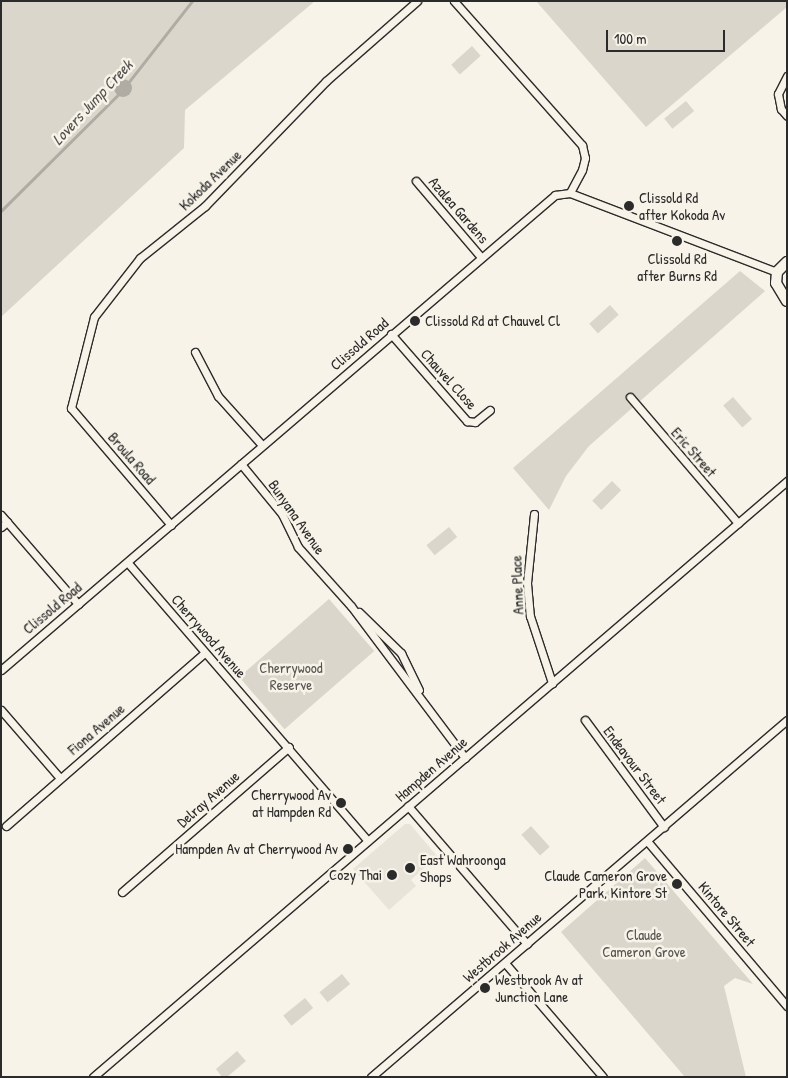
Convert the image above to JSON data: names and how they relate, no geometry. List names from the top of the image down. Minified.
{"streets":{"street":["Kokoda Avenue","Azalea Gardens","Clissold Road","Chauvel Close","Eric Street","Broula Road","Bunyana Avenue","Anne Place","Cherrywood Avenue","Fiona Avenue","Endeavour Street","Hampden Avenue","Delray Avenue","Kintore Street","Westbrook Avenue"]},"crossings":[["Kokoda Avenue","Broula Road"],["Azalea Gardens","Clissold Road"],["Clissold Road","Chauvel Close"],["Clissold Road","Broula Road"],["Clissold Road","Bunyana Avenue"],["Clissold Road","Cherrywood Avenue"],["Eric Street","Hampden Avenue"],["Bunyana Avenue","Hampden Avenue"],["Anne Place","Hampden Avenue"],["Cherrywood Avenue","Fiona Avenue"],["Cherrywood Avenue","Hampden Avenue"],["Cherrywood Avenue","Delray Avenue"],["Endeavour Street","Westbrook Avenue"],["Kintore Street","Westbrook Avenue"]],"water":["Lovers Jump Creek"],"parks":["Cherrywood Reserve","Claude Cameron Grove"],"places":["Clissold Rd after Kokoda Av","Clissold Rd after Burns Rd","Clissold Rd at Chauvel Cl","Cherrywood Av at Hampden Rd","Hampden Av at Cherrywood Av","East Wahroonga Shops","Cozy Thai","Claude Cameron Grove Park, Kintore St","Westbrook Av at Junction Lane"],"scale_bar":"100 m"}
